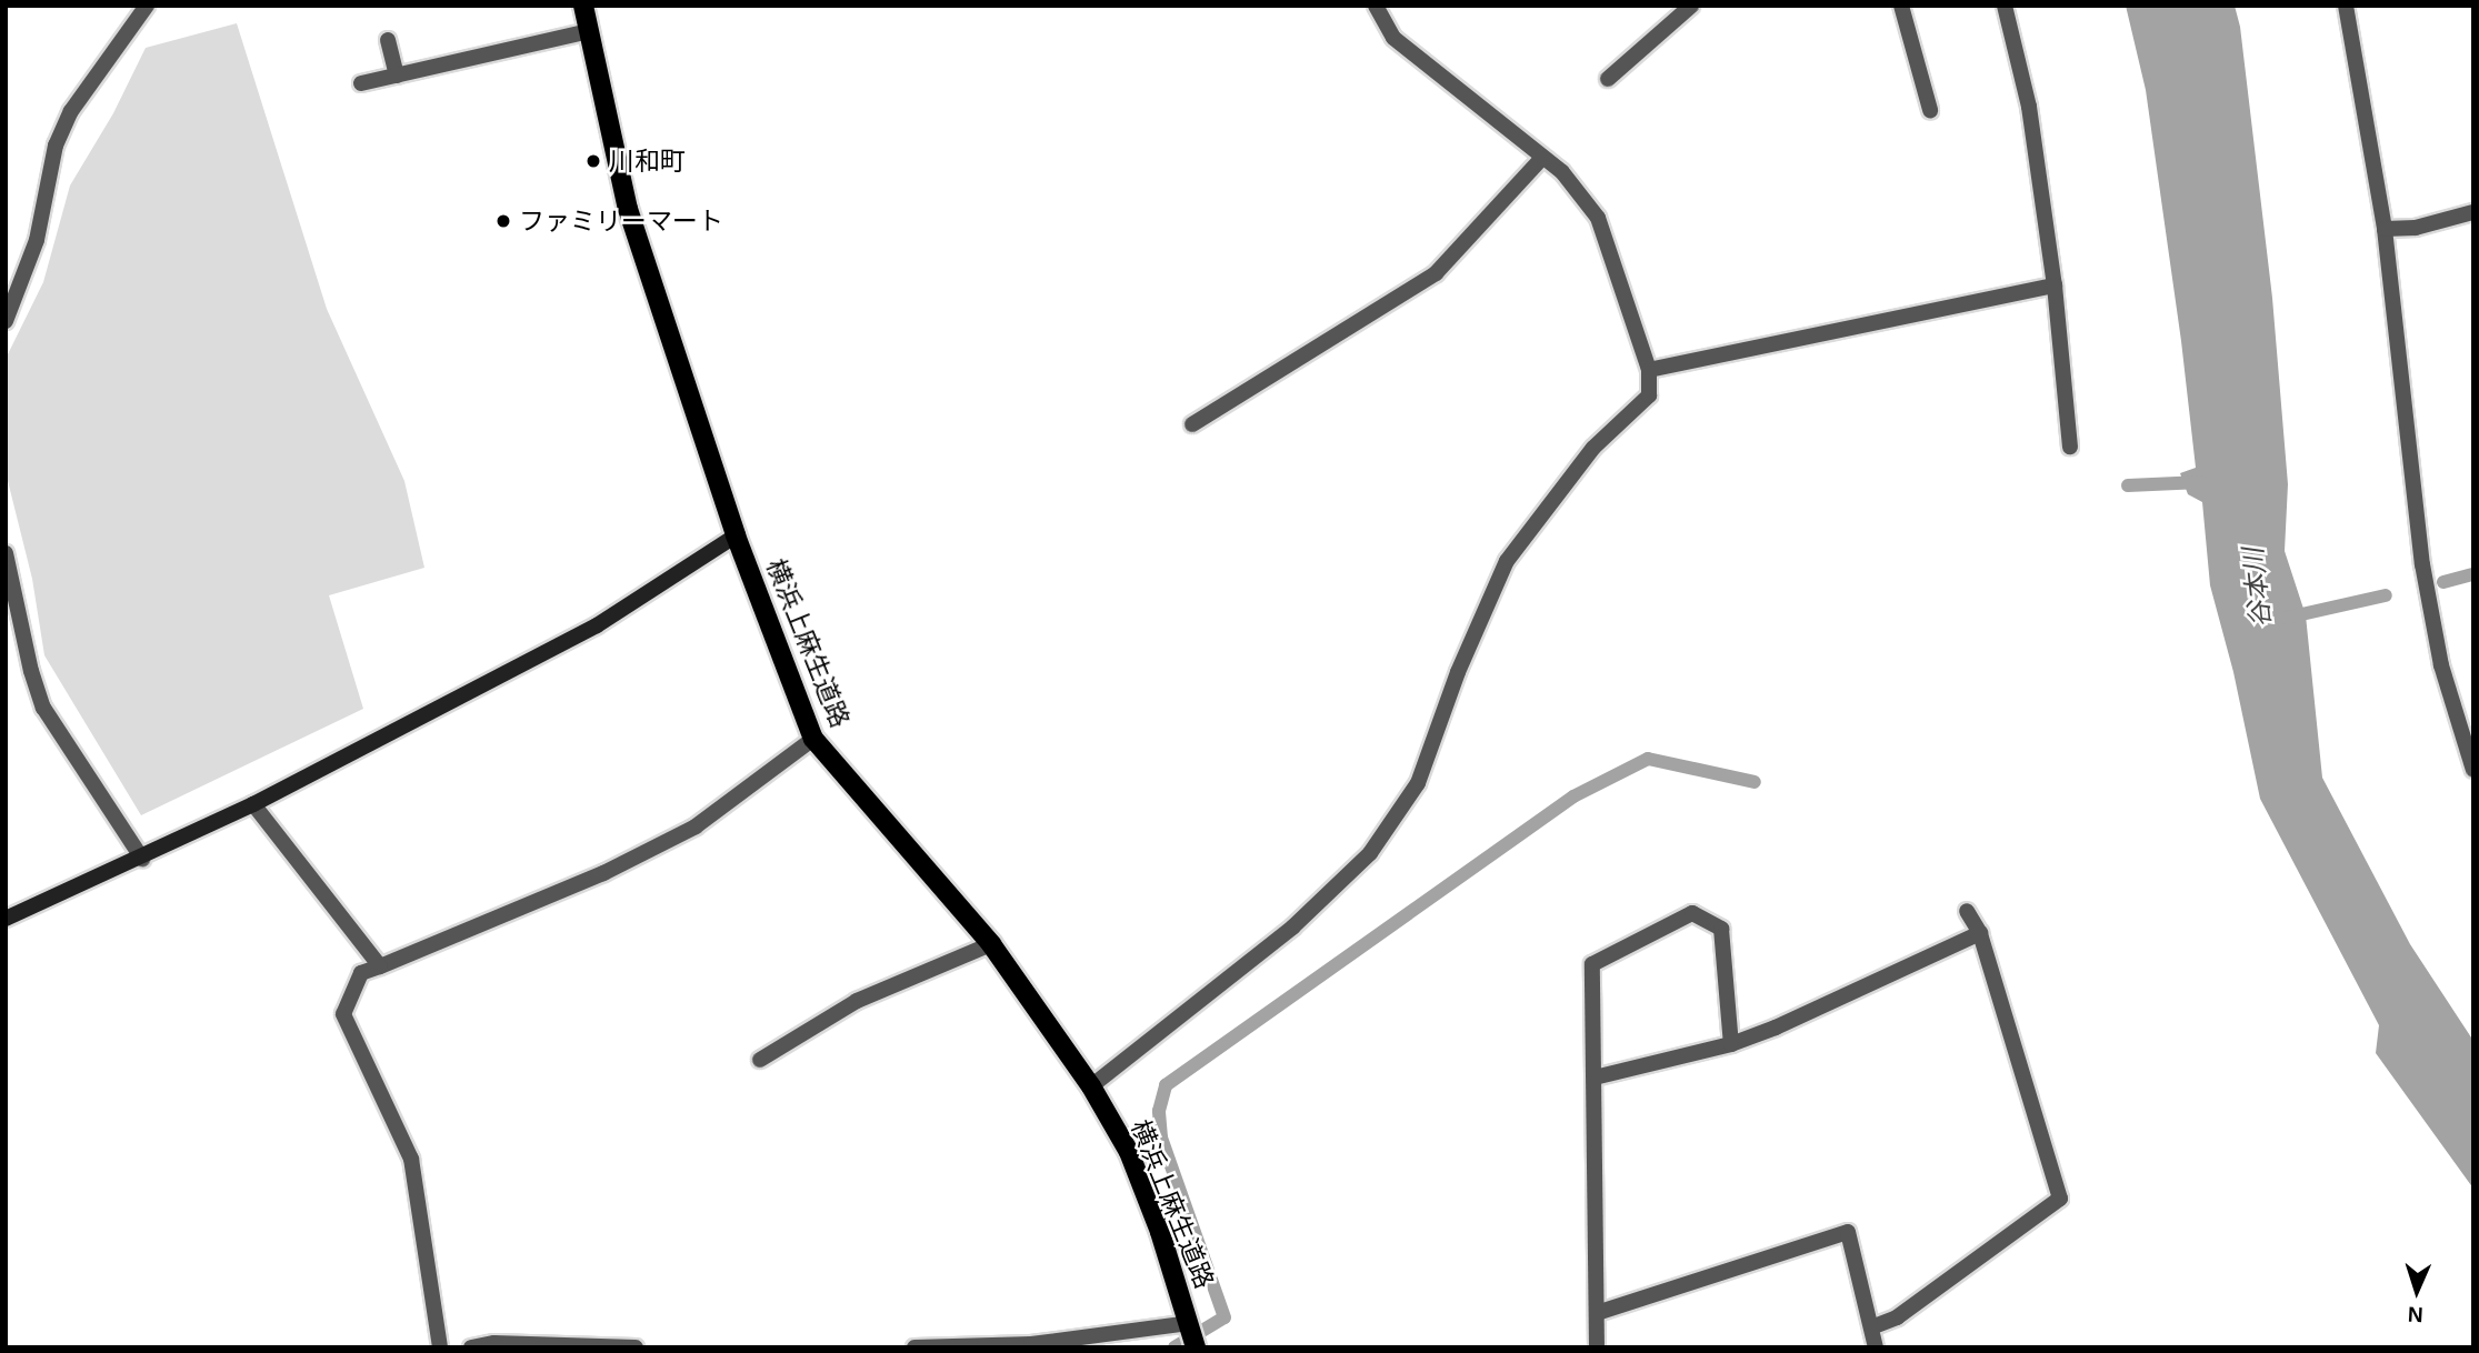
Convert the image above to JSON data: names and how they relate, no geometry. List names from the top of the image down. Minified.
{"streets":{"main road":["横浜上麻生道路"]},"water":["谷本川"],"places":["川和町","ファミリーマート"],"north":"bottom"}
